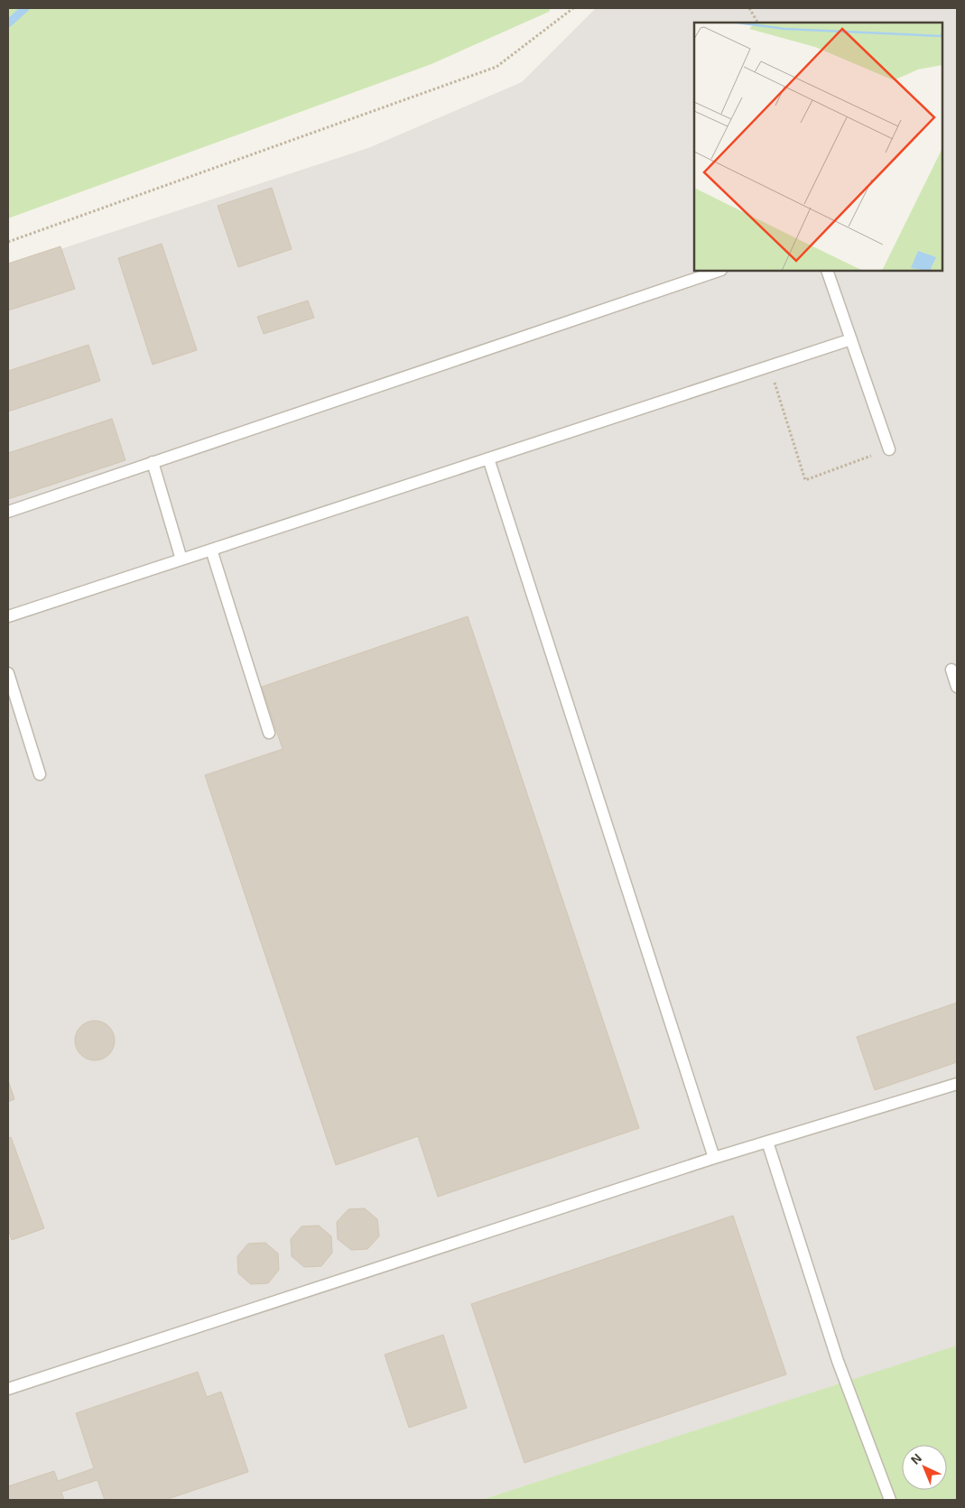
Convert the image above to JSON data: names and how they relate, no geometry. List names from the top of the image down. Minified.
{"north":"top left"}
